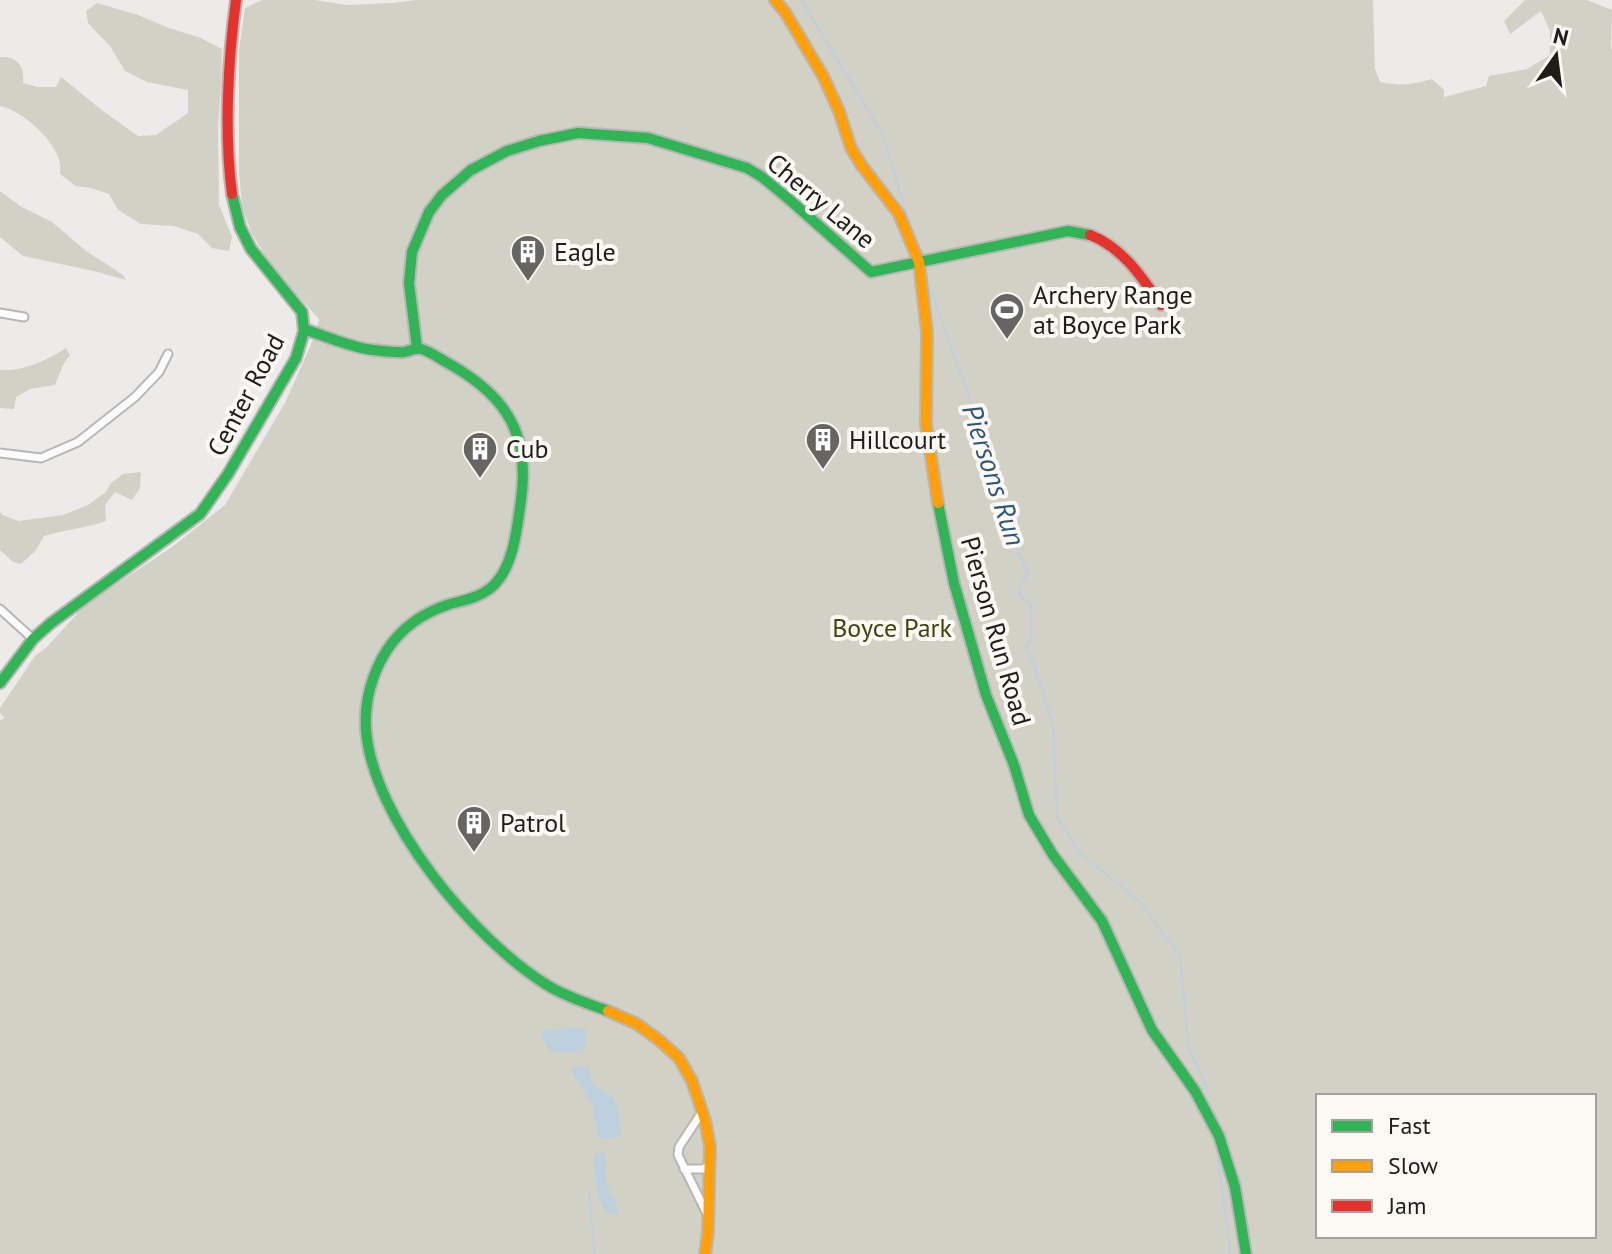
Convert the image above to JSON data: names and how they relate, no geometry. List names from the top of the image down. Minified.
{"streets":{"street":["Cherry Lane","Center Road","Pierson Run Road"]},"crossings":[["Cherry Lane","Pierson Run Road"]],"water":["Piersons Run"],"parks":["Boyce Park"],"places":{"building":["Eagle","Hillcourt","Cub","Patrol"],"sports":["Archery Range at Boyce Park"]},"legend":["Fast","Slow","Jam"],"north":"top"}
